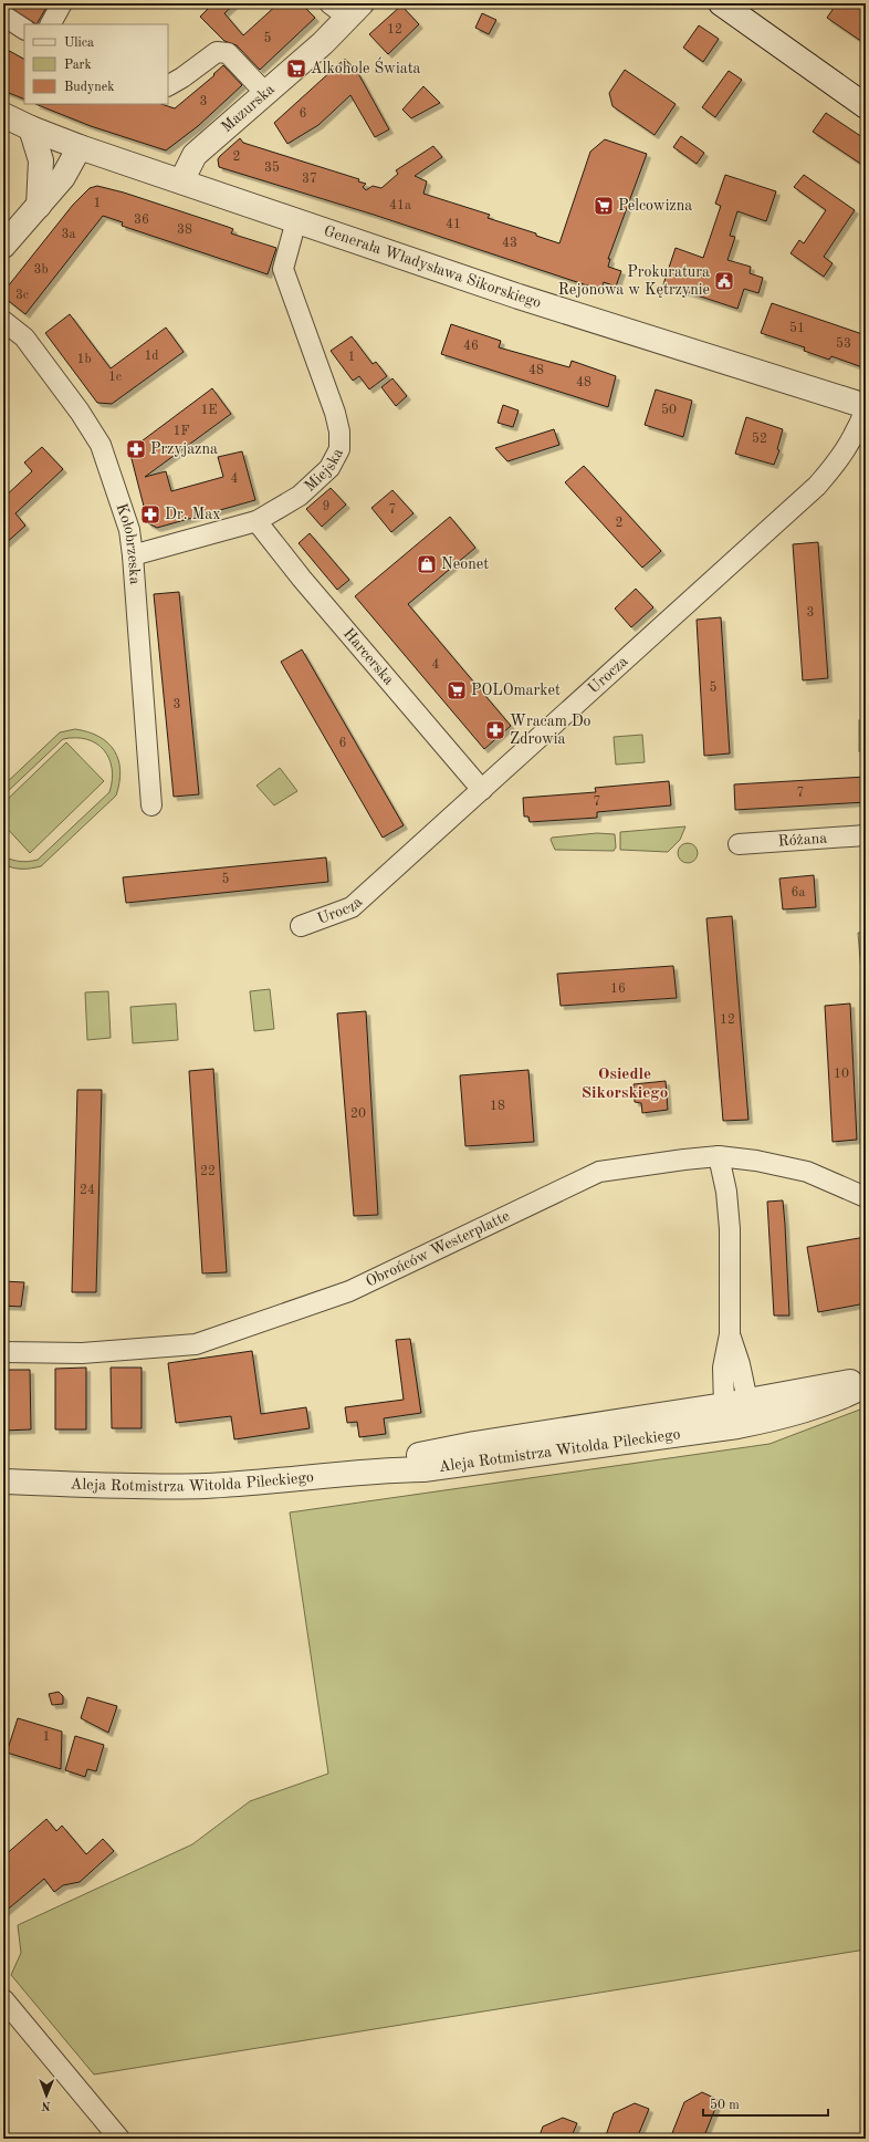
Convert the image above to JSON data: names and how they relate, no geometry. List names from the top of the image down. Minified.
{"streets":{"street":["Mazurska","Generała Władysława Sikorskiego","Miejska","Kołobrzeska","Harcerska","Urocza","Różana","Obrońców Westerplatte","Aleja Rotmistrza Witolda Pileckiego"]},"crossings":[["Mazurska","Generała Władysława Sikorskiego"],["Generała Władysława Sikorskiego","Miejska"],["Generała Władysława Sikorskiego","Urocza"],["Miejska","Kołobrzeska"],["Miejska","Harcerska"],["Harcerska","Urocza"]],"districts":["Osiedle Sikorskiego"],"places":{"supermarket":["Alkohole Świata","Pelcowizna","POLOmarket"],"public building":["Prokuratura Rejonowa w Kętrzynie"],"pharmacy":["Przyjazna","Dr. Max","Wracam Do Zdrowia"],"shop":["Neonet"]},"house_numbers":["12","5","3","6","2","35","37","1","41a","36","41","38","3a","43","3b","3c","51","53","46","1d","1","1b","48","1c","48","1E","50","1F","52","4","9","7","2","3","4","5","3","6","7","7","5","6a","16","12","10","18","20","22","24","1"],"legend":["Ulica","Park","Budynek"],"scale_bar":"50 m","north":"bottom"}
